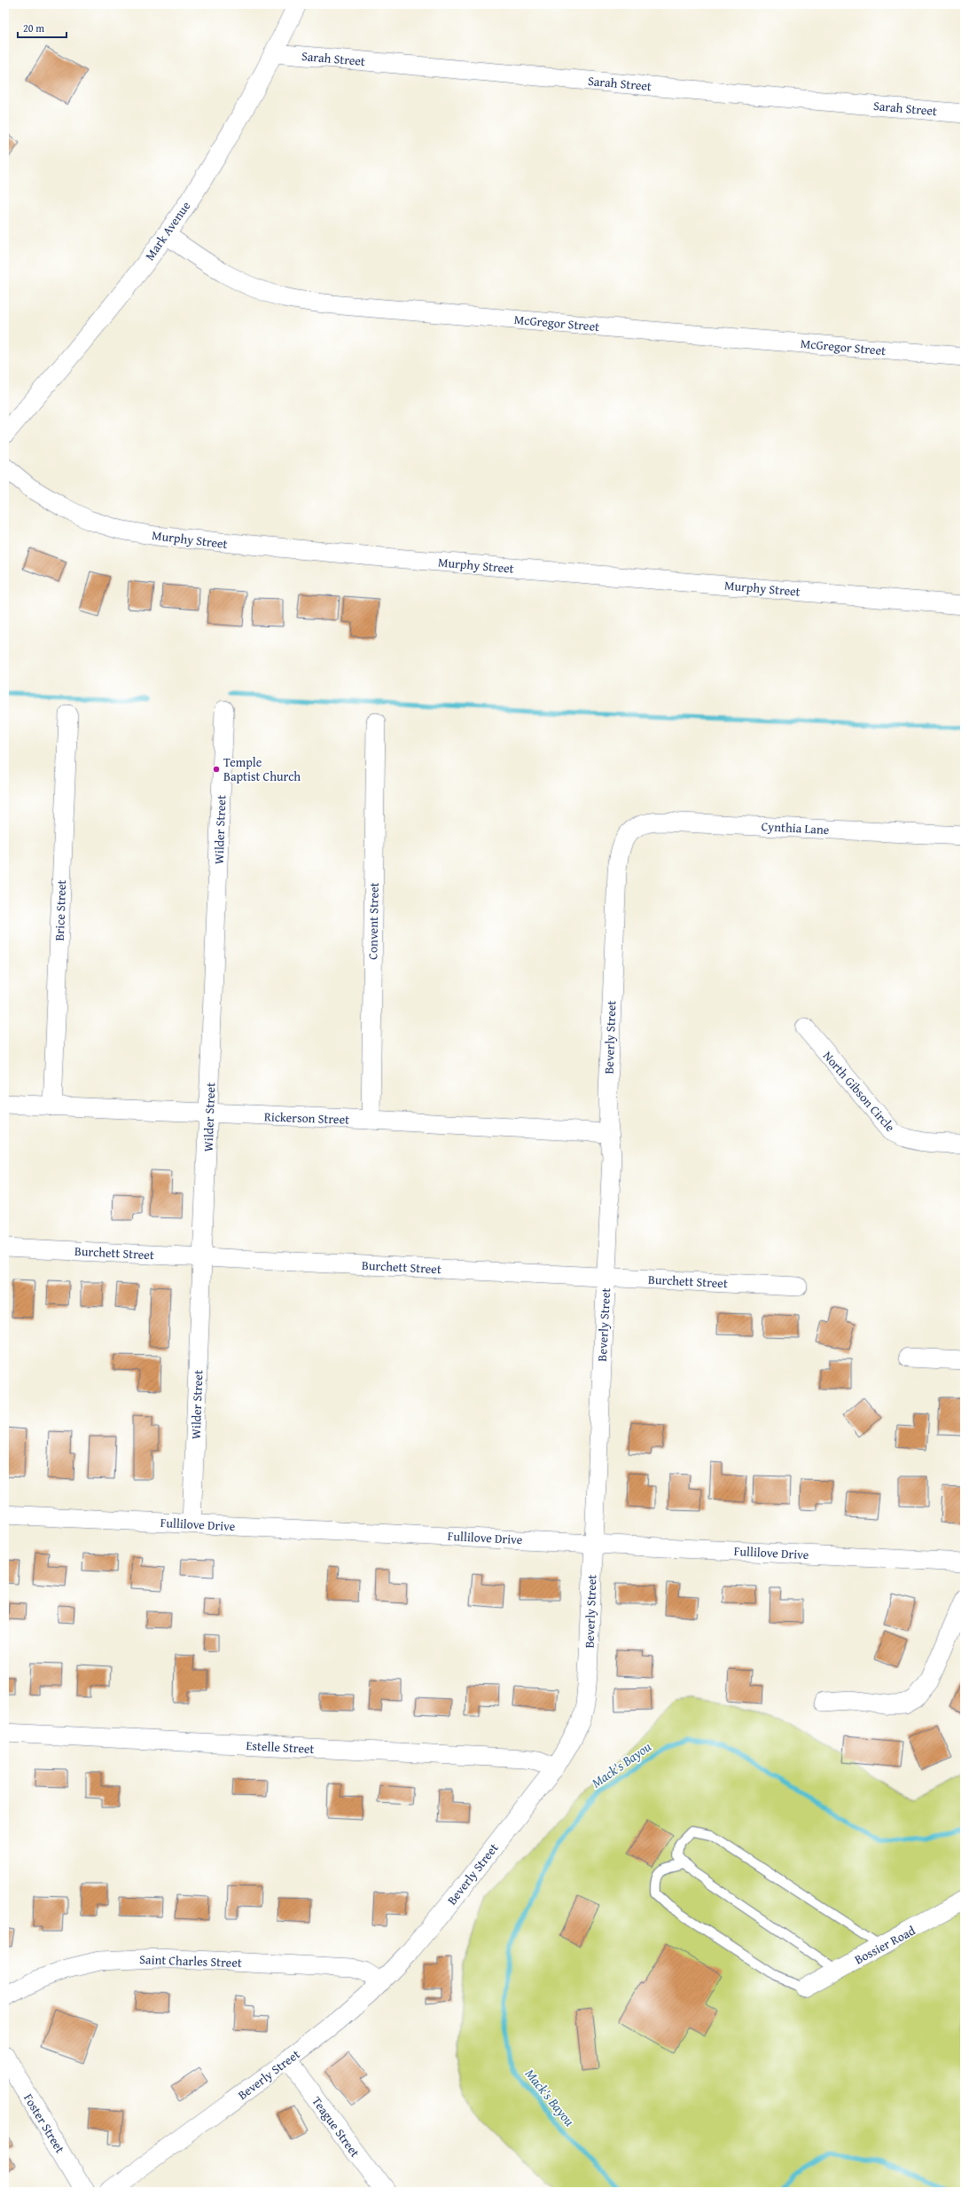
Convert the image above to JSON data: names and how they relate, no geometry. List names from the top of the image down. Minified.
{"streets":{"street":["Sarah Street","Mark Avenue","McGregor Street","Murphy Street","Cynthia Lane","Wilder Street","Brice Street","Convent Street","Beverly Street","North Gibson Circle","Rickerson Street","Burchett Street","Fullilove Drive","Estelle Street","Bossier Road","Saint Charles Street","Foster Street","Teague Street"]},"crossings":[["Sarah Street","Mark Avenue"],["Mark Avenue","McGregor Street"],["Cynthia Lane","Beverly Street"],["Wilder Street","Rickerson Street"],["Wilder Street","Burchett Street"],["Wilder Street","Fullilove Drive"],["Brice Street","Rickerson Street"],["Convent Street","Rickerson Street"],["Beverly Street","Rickerson Street"],["Beverly Street","Burchett Street"],["Beverly Street","Fullilove Drive"],["Beverly Street","Estelle Street"],["Beverly Street","Saint Charles Street"],["Beverly Street","Teague Street"]],"water":["Mack's Bayou"],"places":["Temple Baptist Church"],"scale_bar":"20 m"}
